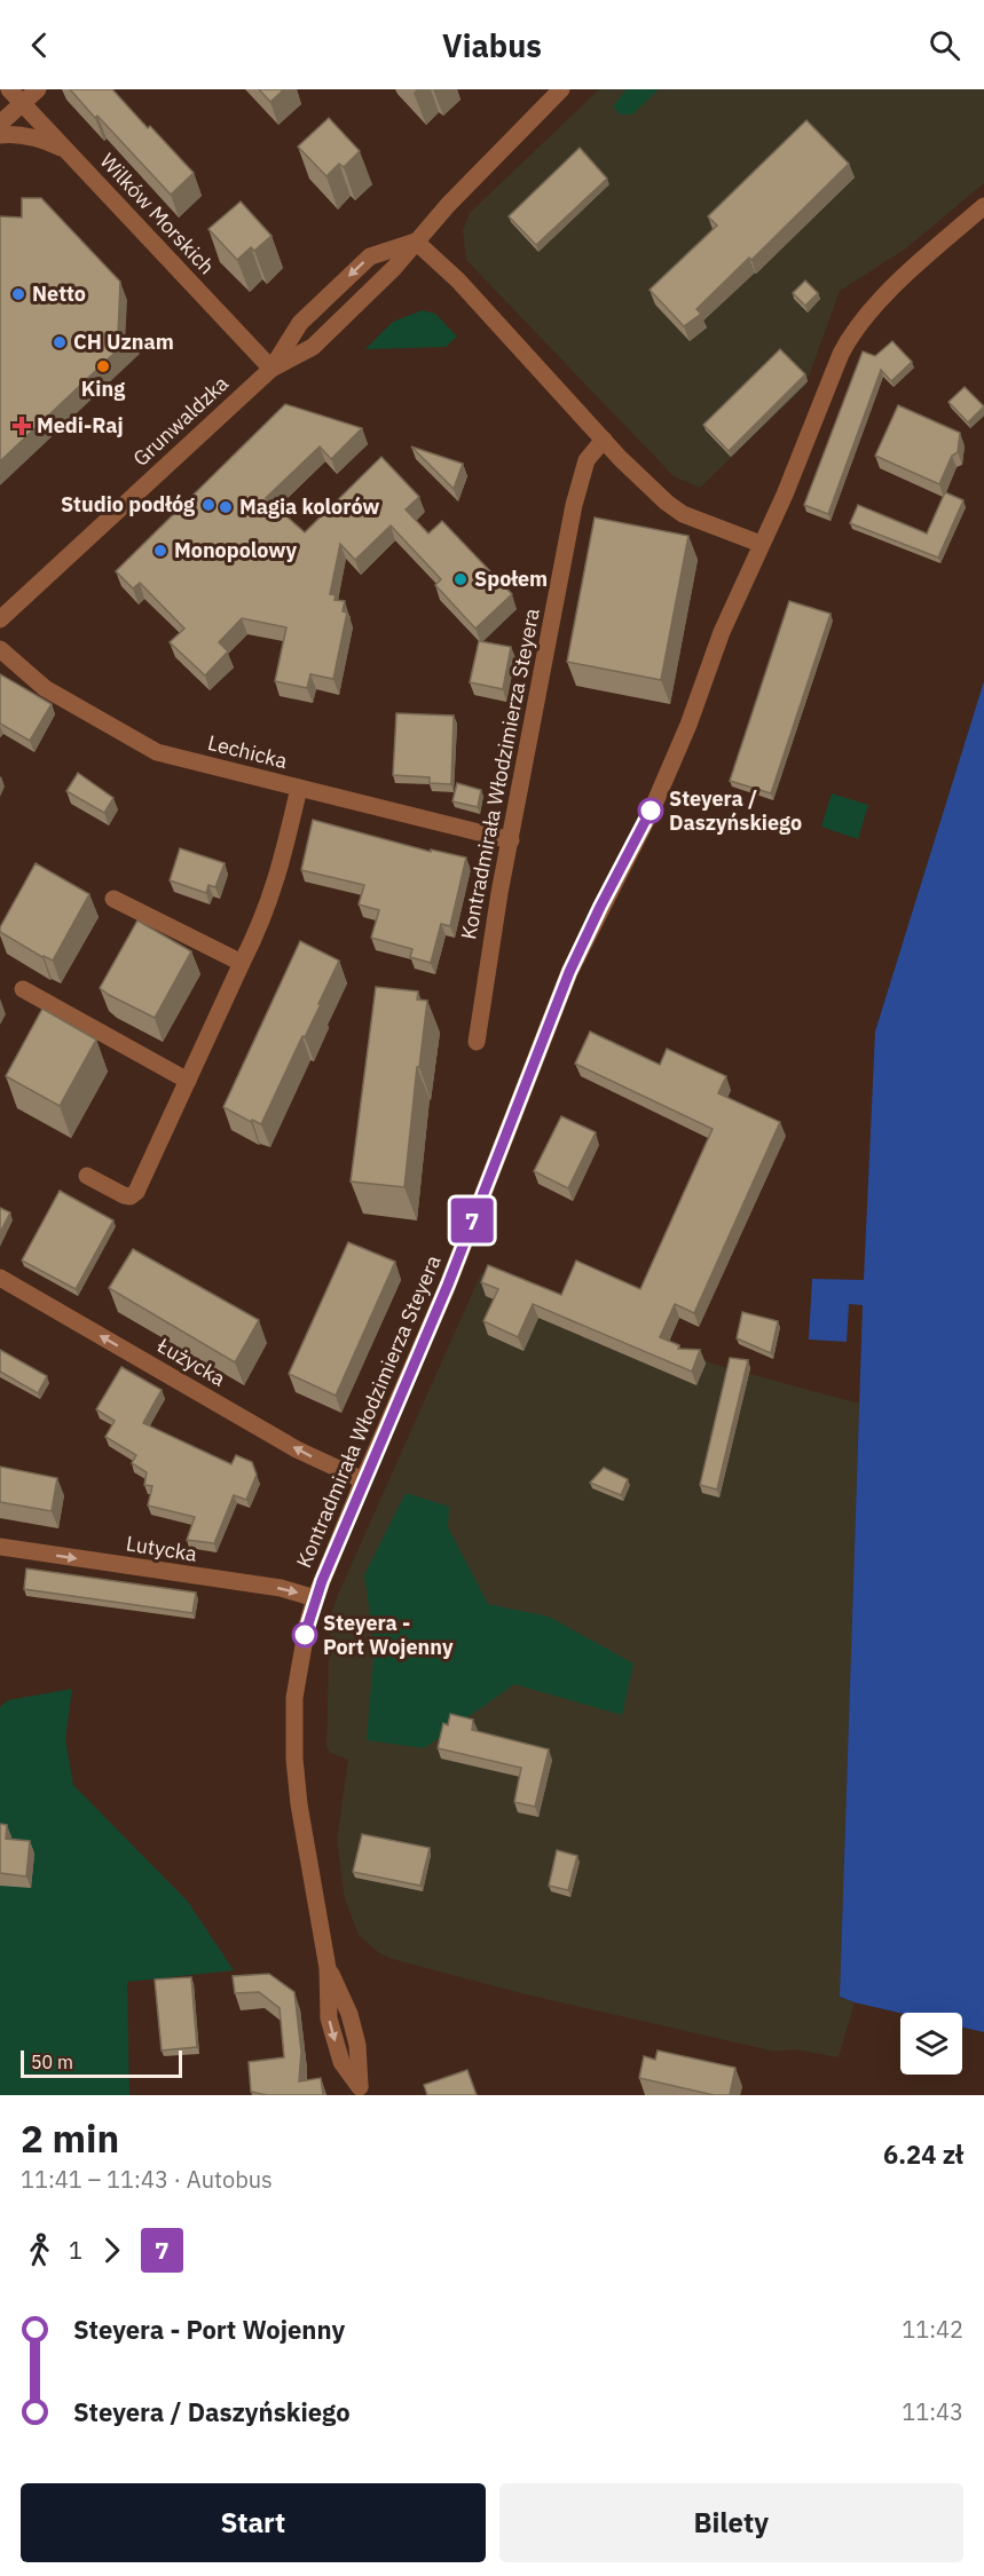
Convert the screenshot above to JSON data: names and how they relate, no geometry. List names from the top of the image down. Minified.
{"streets":{"street":["Wilków Morskich","Grunwaldzka","Lechicka","Kontradmirała Włodzimierza Steyera","Łużycka","Lutycka"]},"crossings":[["Wilków Morskich","Grunwaldzka"],["Lechicka","Kontradmirała Włodzimierza Steyera"],["Kontradmirała Włodzimierza Steyera","Łużycka"],["Kontradmirała Włodzimierza Steyera","Lutycka"]],"one_way":["Łużycka","Lutycka"],"places":{"other":["Netto","CH Uznam","King","Studio podłóg","Magia kolorów","Monopolowy","Społem","Steyera / Daszyńskiego","Steyera - Port Wojenny"],"health":["Medi-Raj"]},"lines":["bus line 7"],"scale_bar":"50 m","page":{"header":"Viabus","on_map":"7","scale":"50 m","heading":["2 min","11:41 – 11:43 · Autobus","6.24 zł"],"legs":["1","7"],"list":[{"name":"Steyera - Port Wojenny","value":"11:42"},{"name":"Steyera / Daszyńskiego","value":"11:43"}],"buttons":["Start","Bilety"]}}
